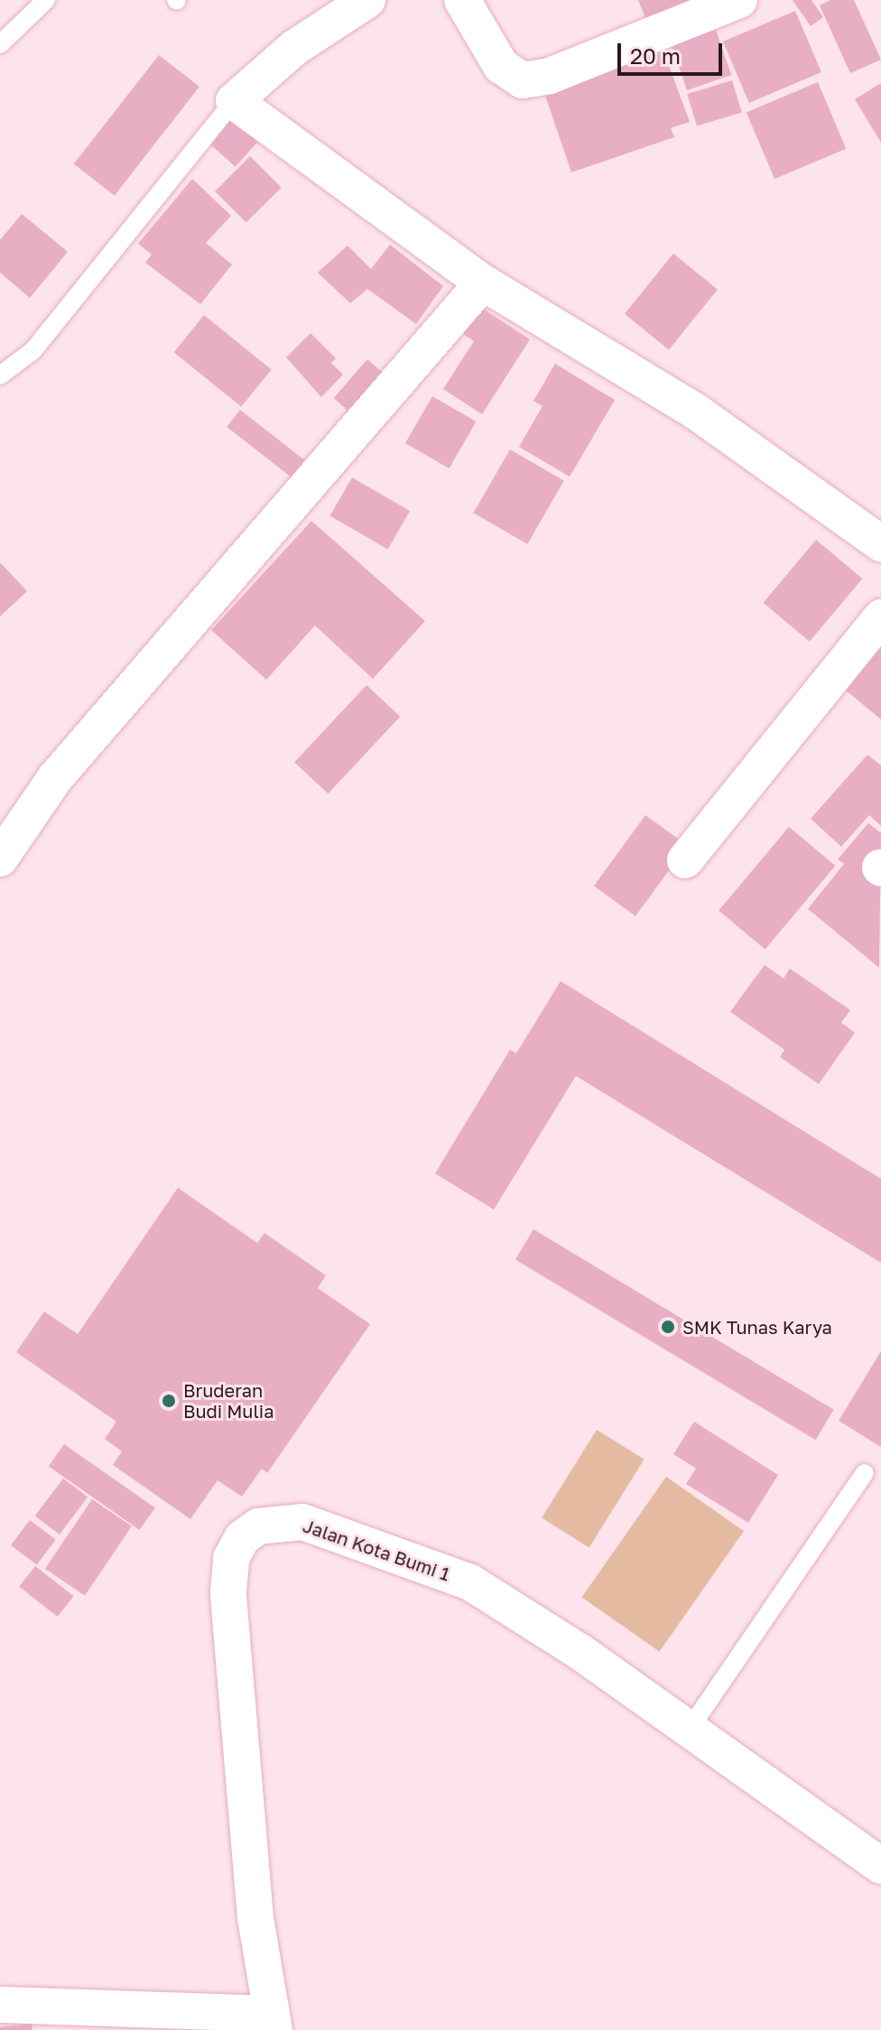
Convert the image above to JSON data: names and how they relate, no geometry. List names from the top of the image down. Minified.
{"streets":{"street":["Jalan Kota Bumi 1"]},"places":["SMK Tunas Karya","Bruderan Budi Mulia"],"scale_bar":"20 m"}
